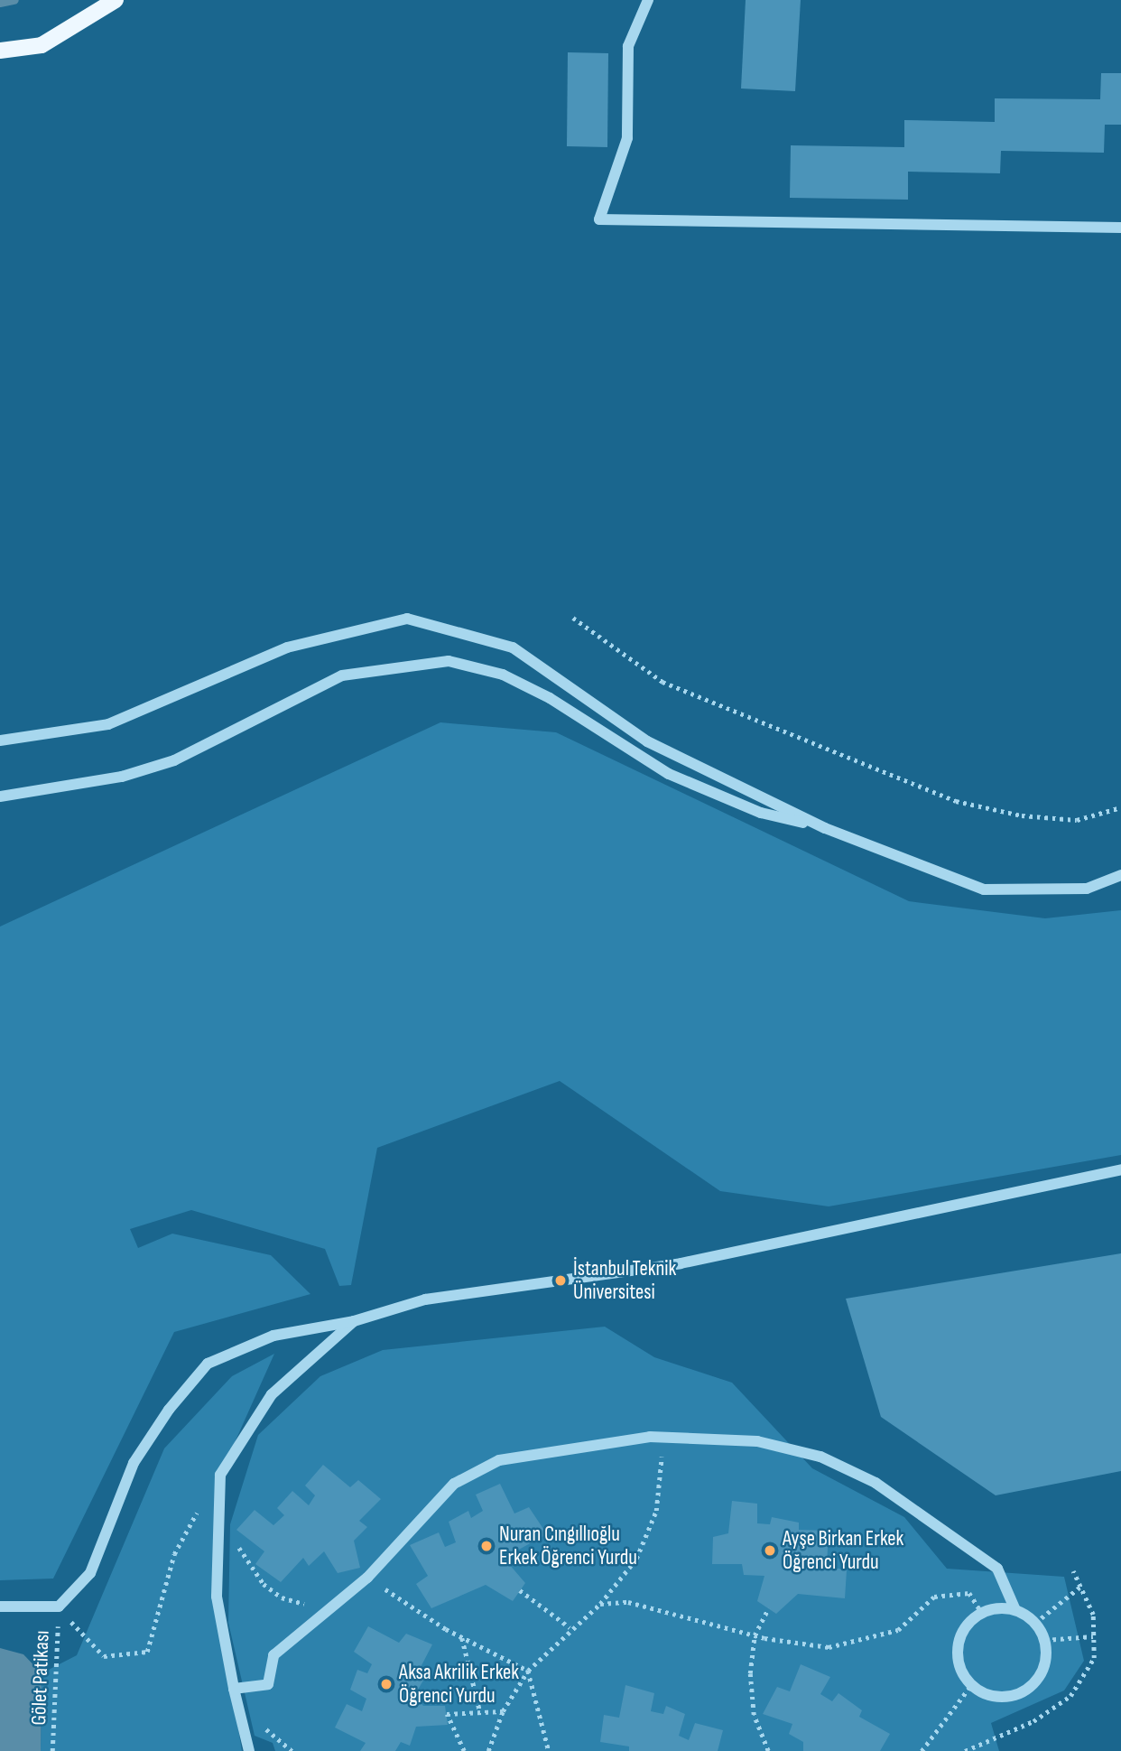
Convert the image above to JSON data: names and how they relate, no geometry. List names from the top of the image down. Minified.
{"streets":{"path":["Gölet Patikası"]},"places":["İstanbul Teknik Üniversitesi","Nuran Cıngıllıoğlu Erkek Öğrenci Yurdu","Ayşe Birkan Erkek Öğrenci Yurdu","Aksa Akrilik Erkek Öğrenci Yurdu"]}
